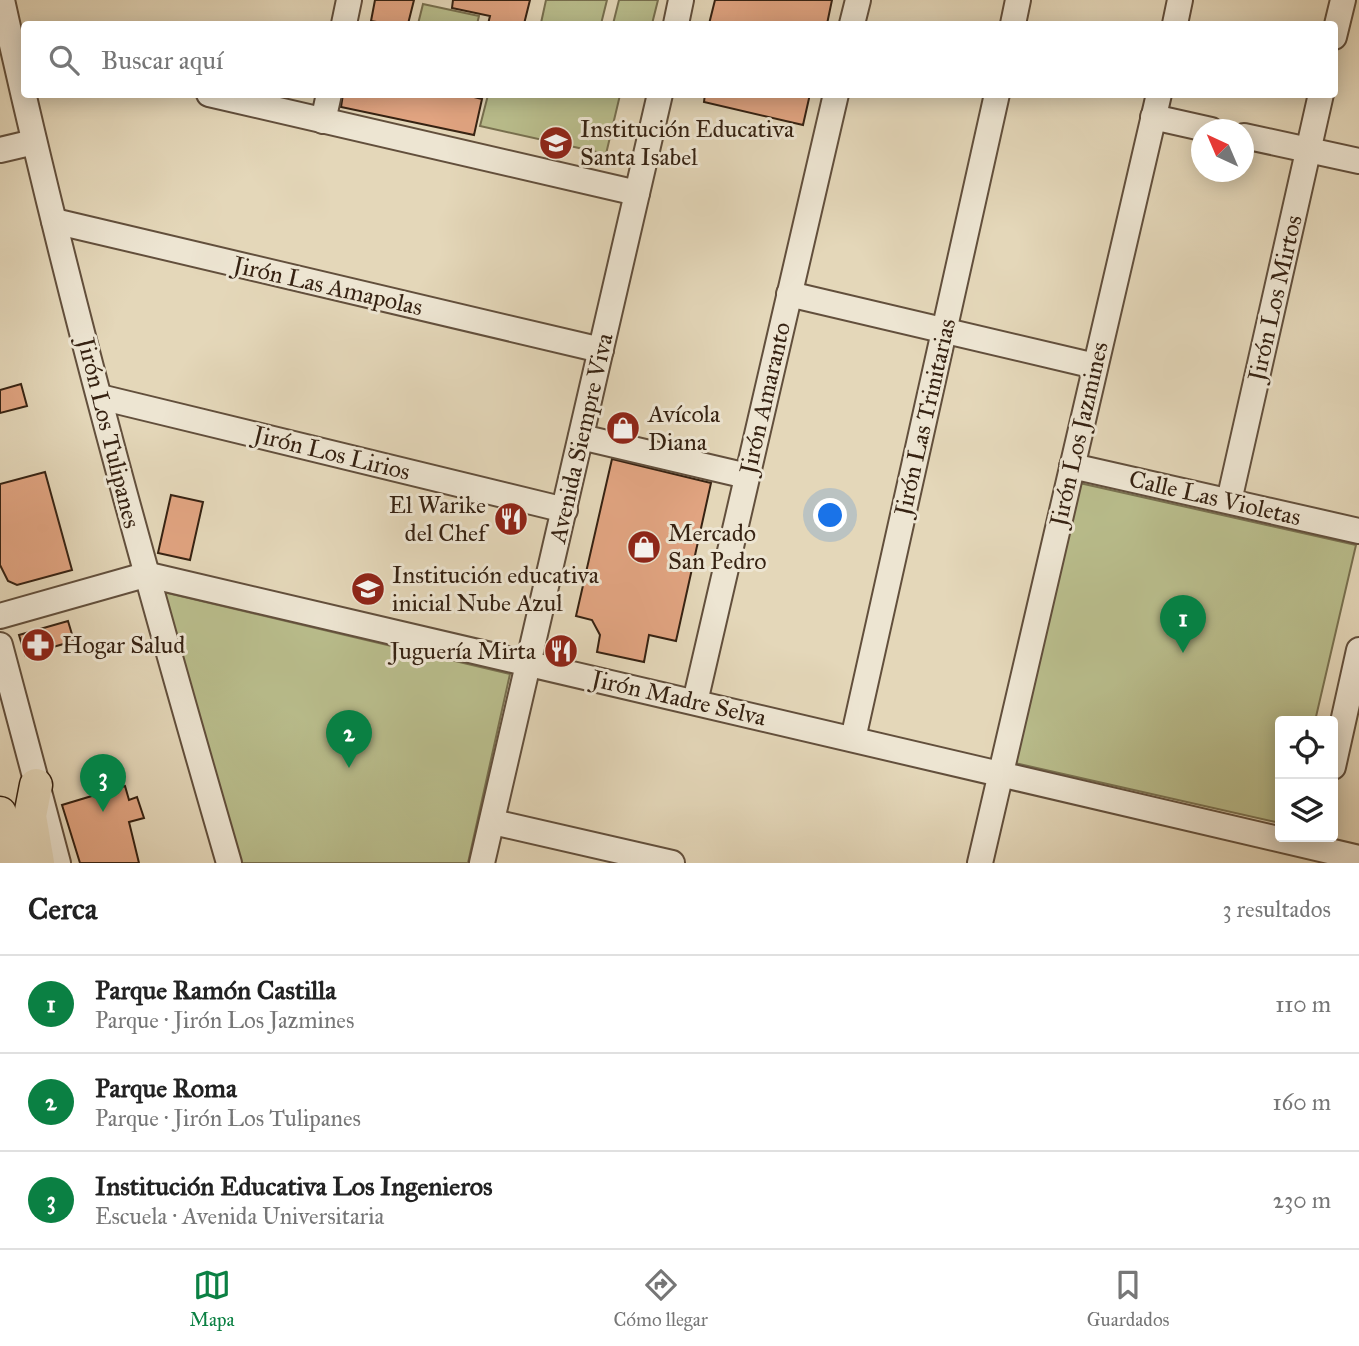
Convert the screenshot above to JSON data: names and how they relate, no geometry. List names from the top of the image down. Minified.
{"streets":{"street":["Jirón Las Amapolas","Jirón Los Mirtos","Jirón Amaranto","Jirón Las Trinitarias","Jirón Los Tulipanes","Jirón Los Jazmines","Avenida Siempre Viva","Jirón Los Lirios","Calle Las Violetas","Jirón Madre Selva"]},"crossings":[["Jirón Las Amapolas","Jirón Los Tulipanes"],["Jirón Las Amapolas","Avenida Siempre Viva"],["Jirón Los Mirtos","Calle Las Violetas"],["Jirón Amaranto","Jirón Madre Selva"],["Jirón Las Trinitarias","Jirón Madre Selva"],["Jirón Los Tulipanes","Jirón Los Lirios"],["Jirón Los Tulipanes","Jirón Madre Selva"],["Jirón Los Jazmines","Calle Las Violetas"],["Jirón Los Jazmines","Jirón Madre Selva"],["Avenida Siempre Viva","Jirón Los Lirios"],["Avenida Siempre Viva","Jirón Madre Selva"]],"places":{"school or university":["Institución Educativa Santa Isabel","Institución educativa inicial Nube Azul"],"shop":["Avícola Diana","Mercado San Pedro"],"restaurant":["El Warike del Chef","Juguería Mirta"],"pharmacy":["Hogar Salud"]},"north":"top left","page":{"search":"Buscar aquí","pins":["1","2","3"],"heading":["Cerca","3 resultados"],"list":[{"mark":"1","name":"Parque Ramón Castilla","note":"Parque · Jirón Los Jazmines","value":"110 m"},{"mark":"2","name":"Parque Roma","note":"Parque · Jirón Los Tulipanes","value":"160 m"},{"mark":"3","name":"Institución Educativa Los Ingenieros","note":"Escuela · Avenida Universitaria","value":"230 m"}],"nav":["Mapa","Cómo llegar","Guardados"]}}
